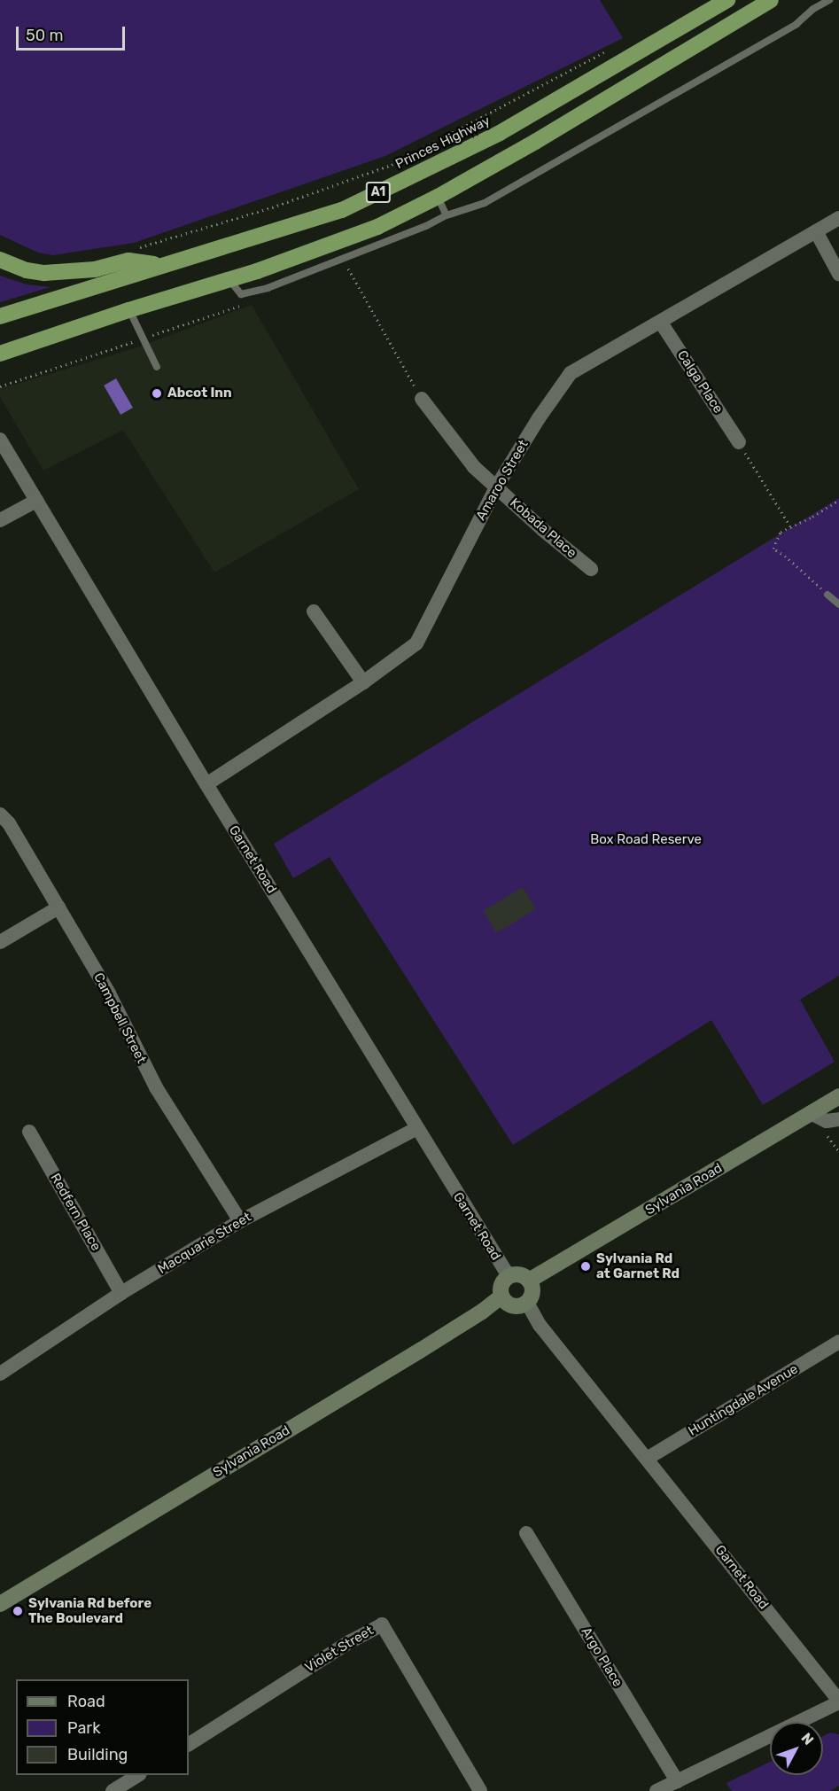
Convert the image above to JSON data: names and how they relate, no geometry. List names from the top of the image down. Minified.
{"streets":{"highway":["Princes Highway","A1"],"street":["Calga Place","Amaroo Street","Kobada Place","Garnet Road","Campbell Street","Sylvania Road","Redfern Place","Macquarie Street","Huntingdale Avenue","Violet Street","Argo Place"]},"crossings":[["Calga Place","Amaroo Street"],["Amaroo Street","Kobada Place"],["Amaroo Street","Garnet Road"],["Garnet Road","Sylvania Road"],["Garnet Road","Macquarie Street"],["Garnet Road","Huntingdale Avenue"],["Campbell Street","Macquarie Street"],["Redfern Place","Macquarie Street"]],"parks":["Box Road Reserve"],"places":["Abcot Inn","Sylvania Rd at Garnet Rd","Sylvania Rd before The Boulevard"],"legend":["Road","Park","Building"],"scale_bar":"50 m","north":"top right"}
